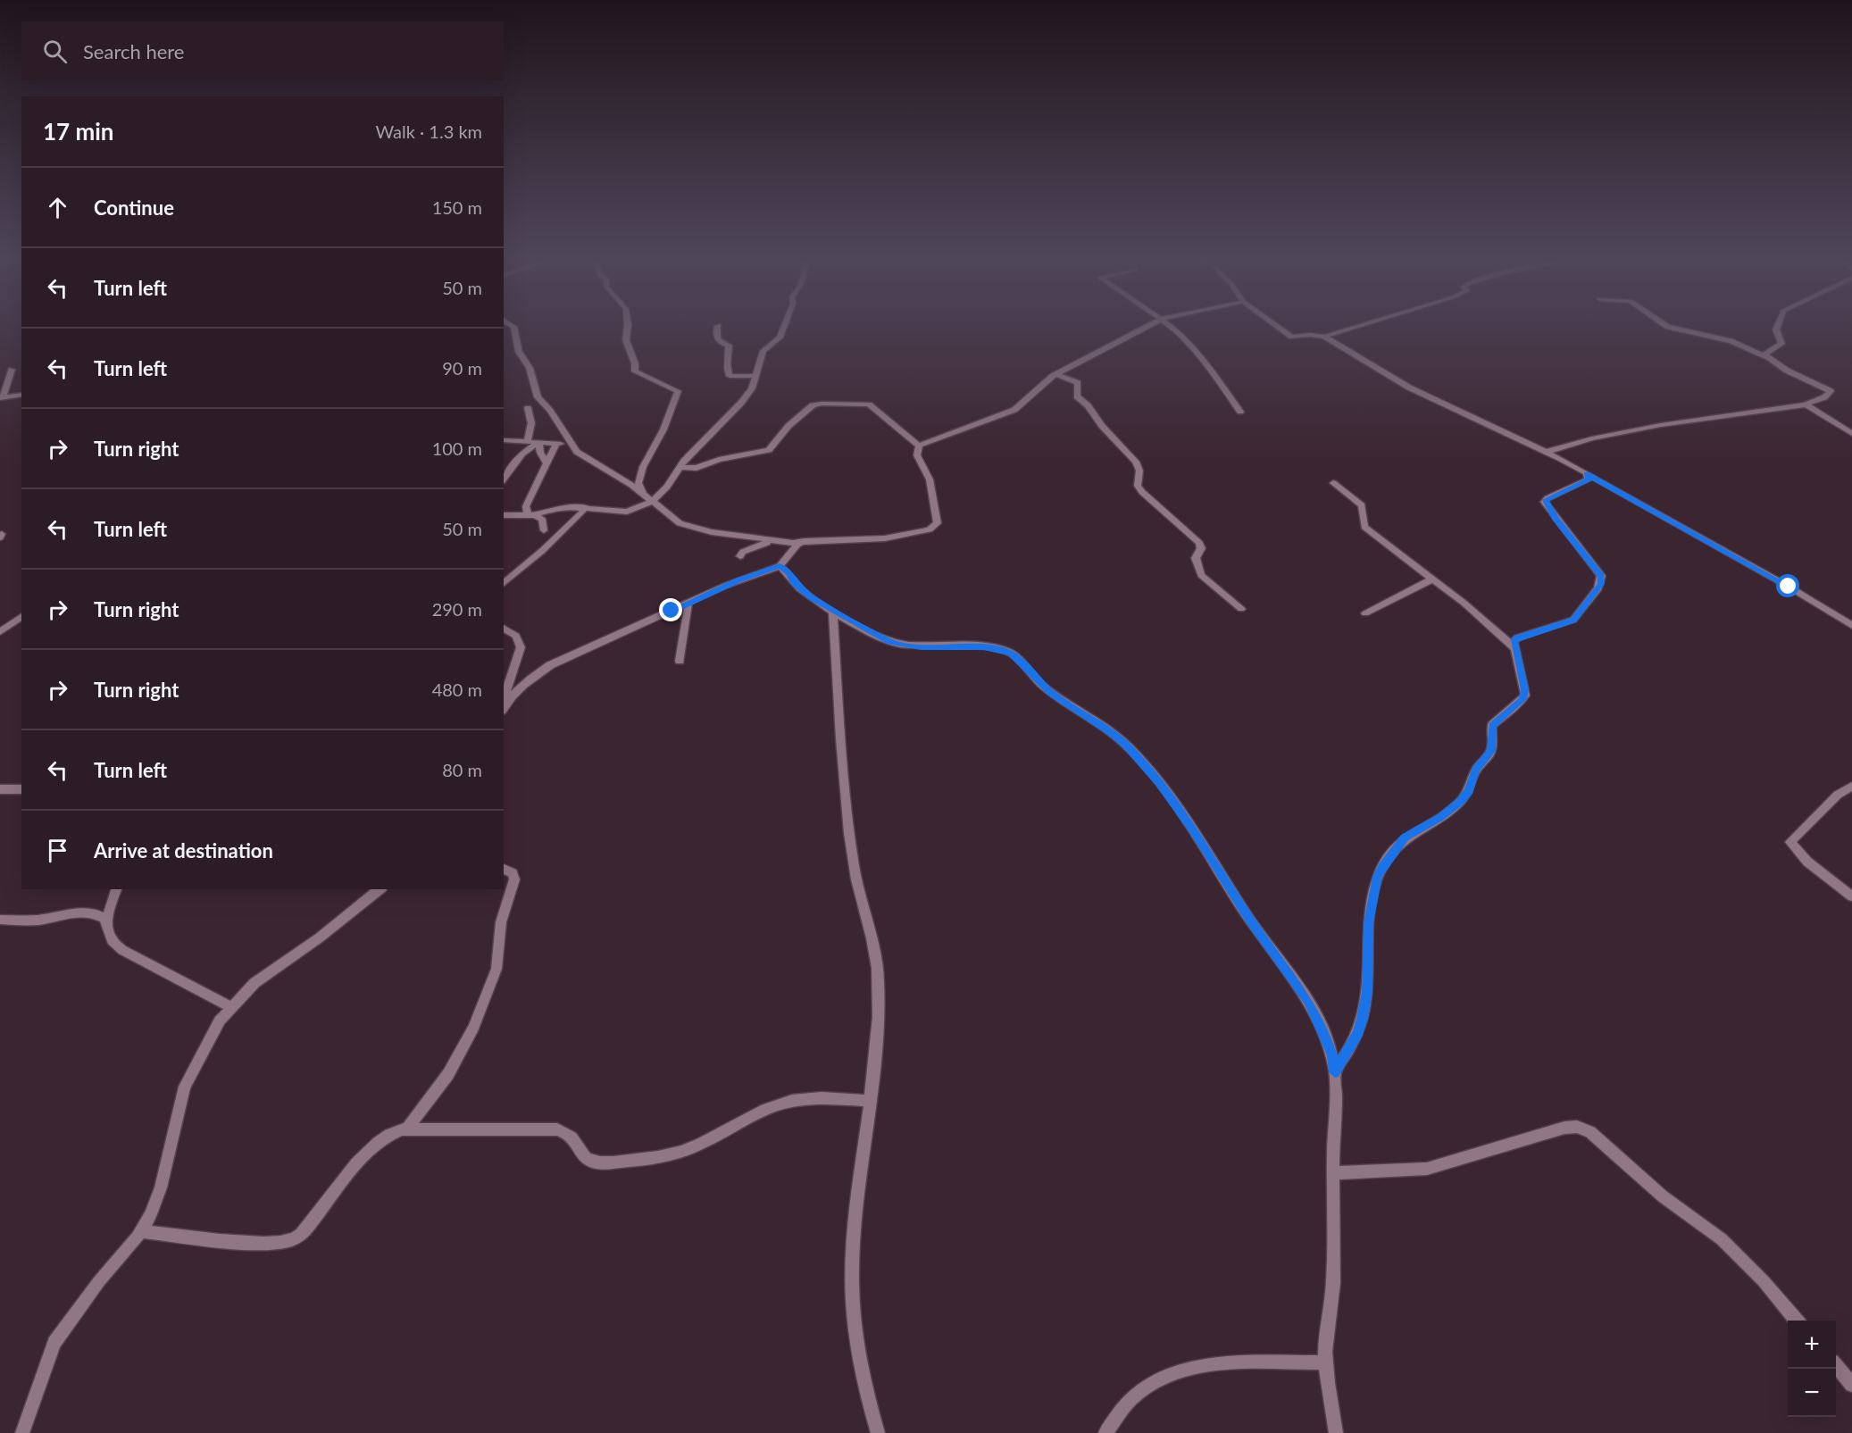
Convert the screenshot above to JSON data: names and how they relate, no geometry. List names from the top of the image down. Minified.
{"page":{"search":"Search here","heading":["17 min","Walk · 1.3 km"],"list":[["Continue","150 m"],["Turn left","50 m"],["Turn left","90 m"],["Turn right","100 m"],["Turn left","50 m"],["Turn right","290 m"],["Turn right","480 m"],["Turn left","80 m"],"Arrive at destination"],"map_buttons":["+","−"]}}
